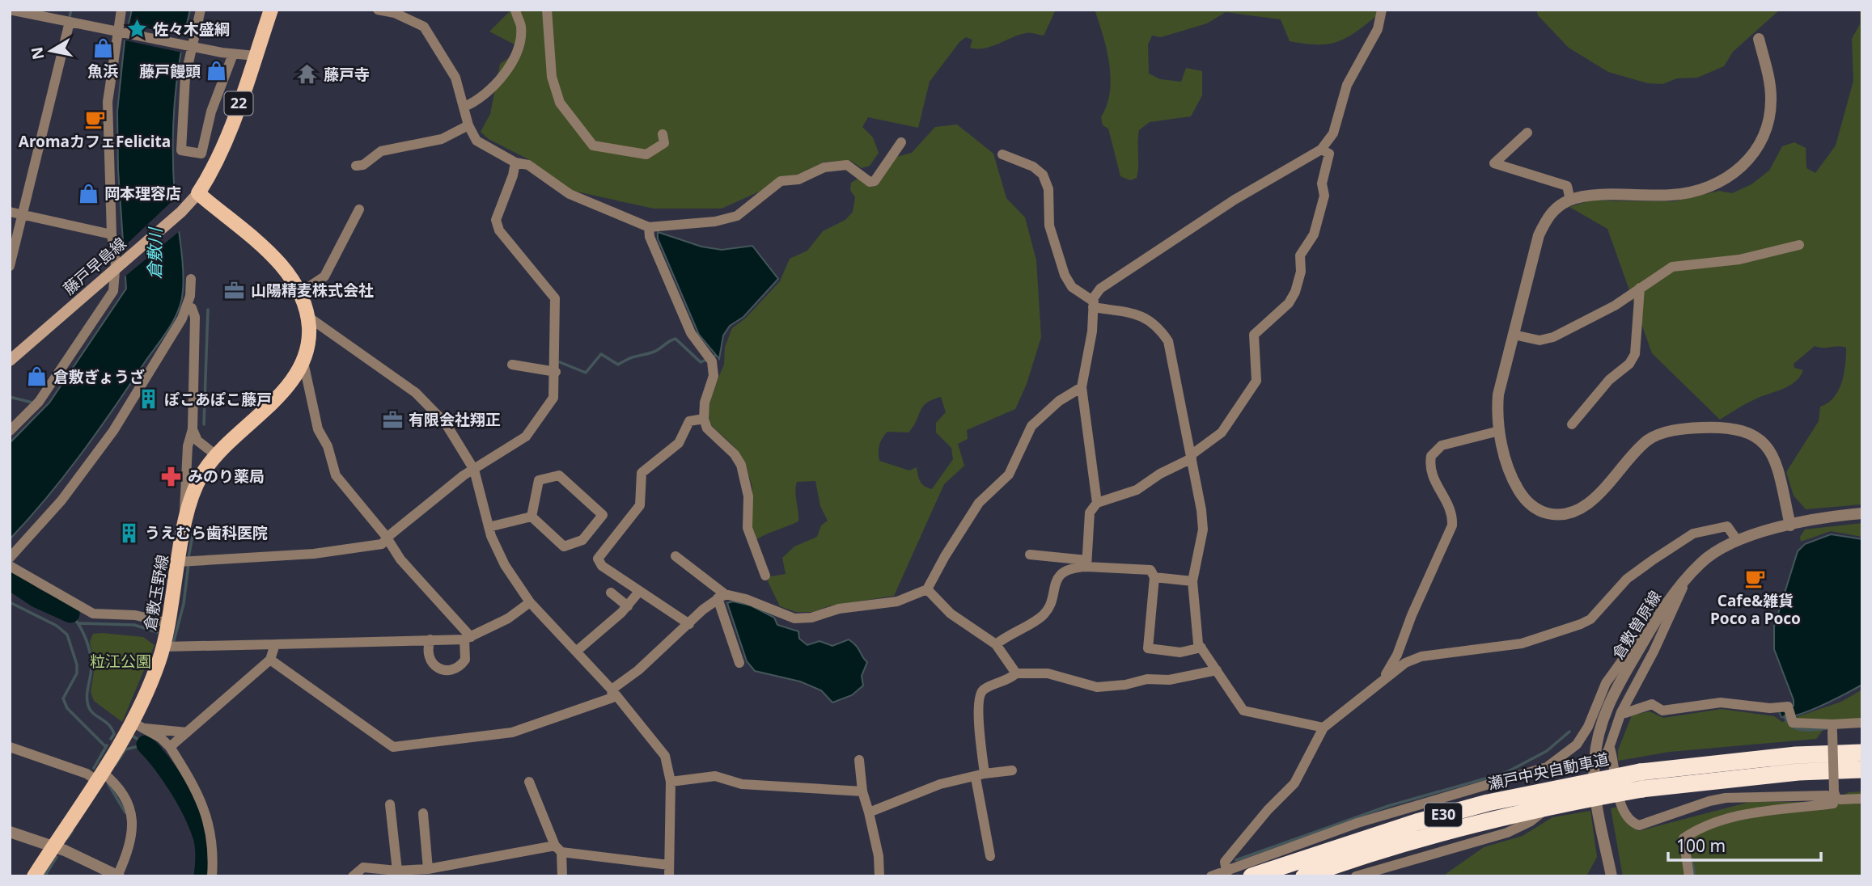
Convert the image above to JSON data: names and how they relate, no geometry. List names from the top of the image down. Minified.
{"streets":{"highway":["瀬戸中央自動車道","E30"],"main road":["22","藤戸早島線","倉敷玉野線"],"street":["倉敷曽原線"]},"crossings":[["22","藤戸早島線"],["22","倉敷玉野線"],["藤戸早島線","倉敷玉野線"]],"water":["倉敷川"],"parks":["粒江公園"],"places":{"place":["佐々木盛綱"],"shop":["魚浜","藤戸饅頭","岡本理容店","倉敷ぎょうざ"],"temple":["藤戸寺"],"cafe":["AromaカフェFelicita","Cafe&雑貨 Poco a Poco"],"office":["山陽精麦株式会社","有限会社翔正"],"building":["ぽこあぽこ藤戸","うえむら歯科医院"],"pharmacy":["みのり薬局"]},"scale_bar":"100 m","north":"left"}
